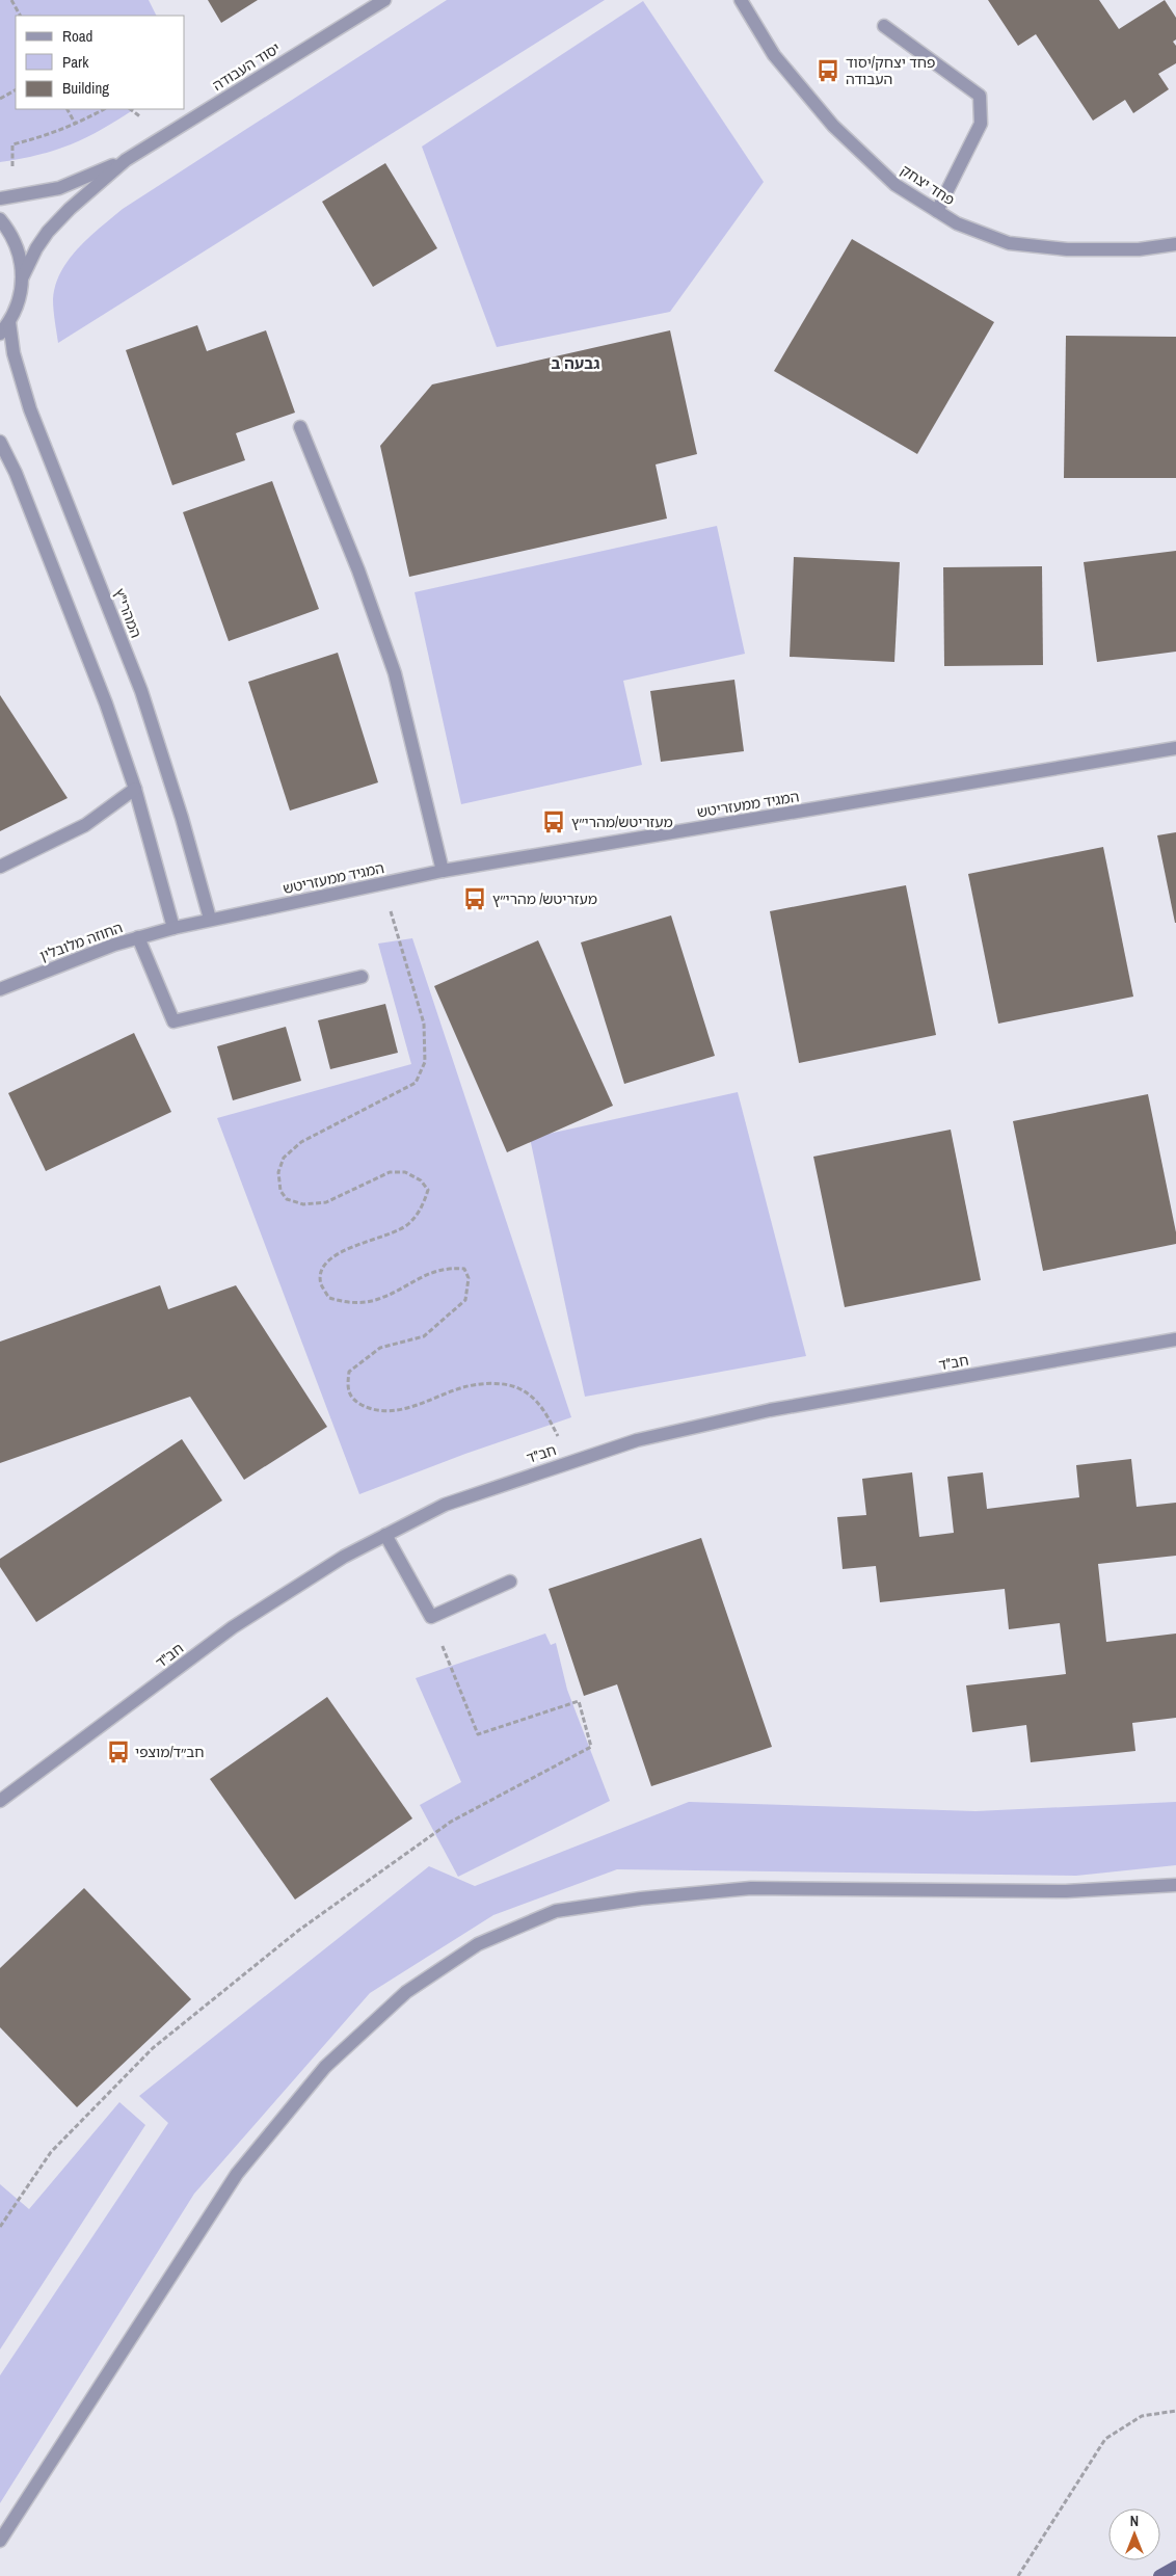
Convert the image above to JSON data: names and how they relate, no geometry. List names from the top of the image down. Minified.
{"streets":{"street":["יסוד העבודה","פחד יצחק","המהרי\"ץ","המגיד ממעזריטש","החוזה מלובלין","חב\"ד"]},"crossings":[["המהרי\"ץ","המגיד ממעזריטש"],["המגיד ממעזריטש","החוזה מלובלין"]],"districts":["גבעה ב"],"places":{"bus stop":["פחד יצחק/יסוד העבודה","מעזריטש/מהרי״ץ","מעזריטש/ מהרי״ץ","חב״ד/מוצפי"]},"legend":["Road","Park","Building"],"north":"top"}
